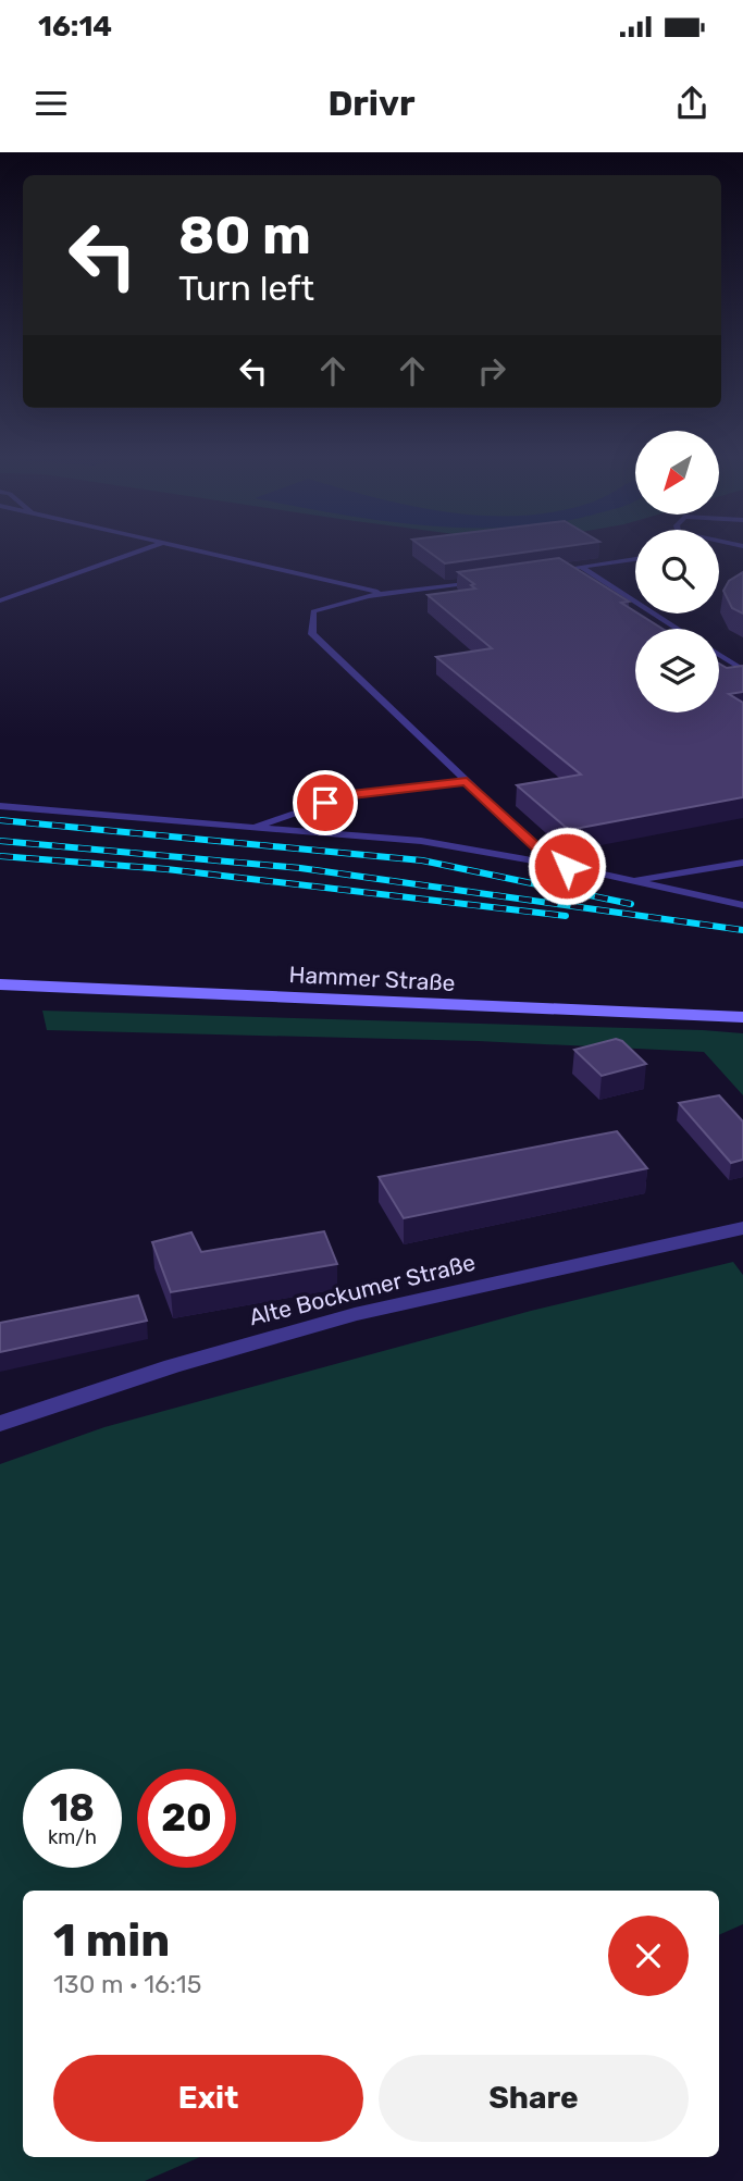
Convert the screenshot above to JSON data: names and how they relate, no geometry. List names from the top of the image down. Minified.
{"streets":{"main road":["Hammer Straße"],"street":["Alte Bockumer Straße"]},"north":"bottom left","page":{"status":"16:14","header":"Drivr","turn":["80 m","Turn left"],"speed":"18 km/h","limit":"20","heading":["1 min","130 m · 16:15"],"buttons":["Exit","Share"]}}
